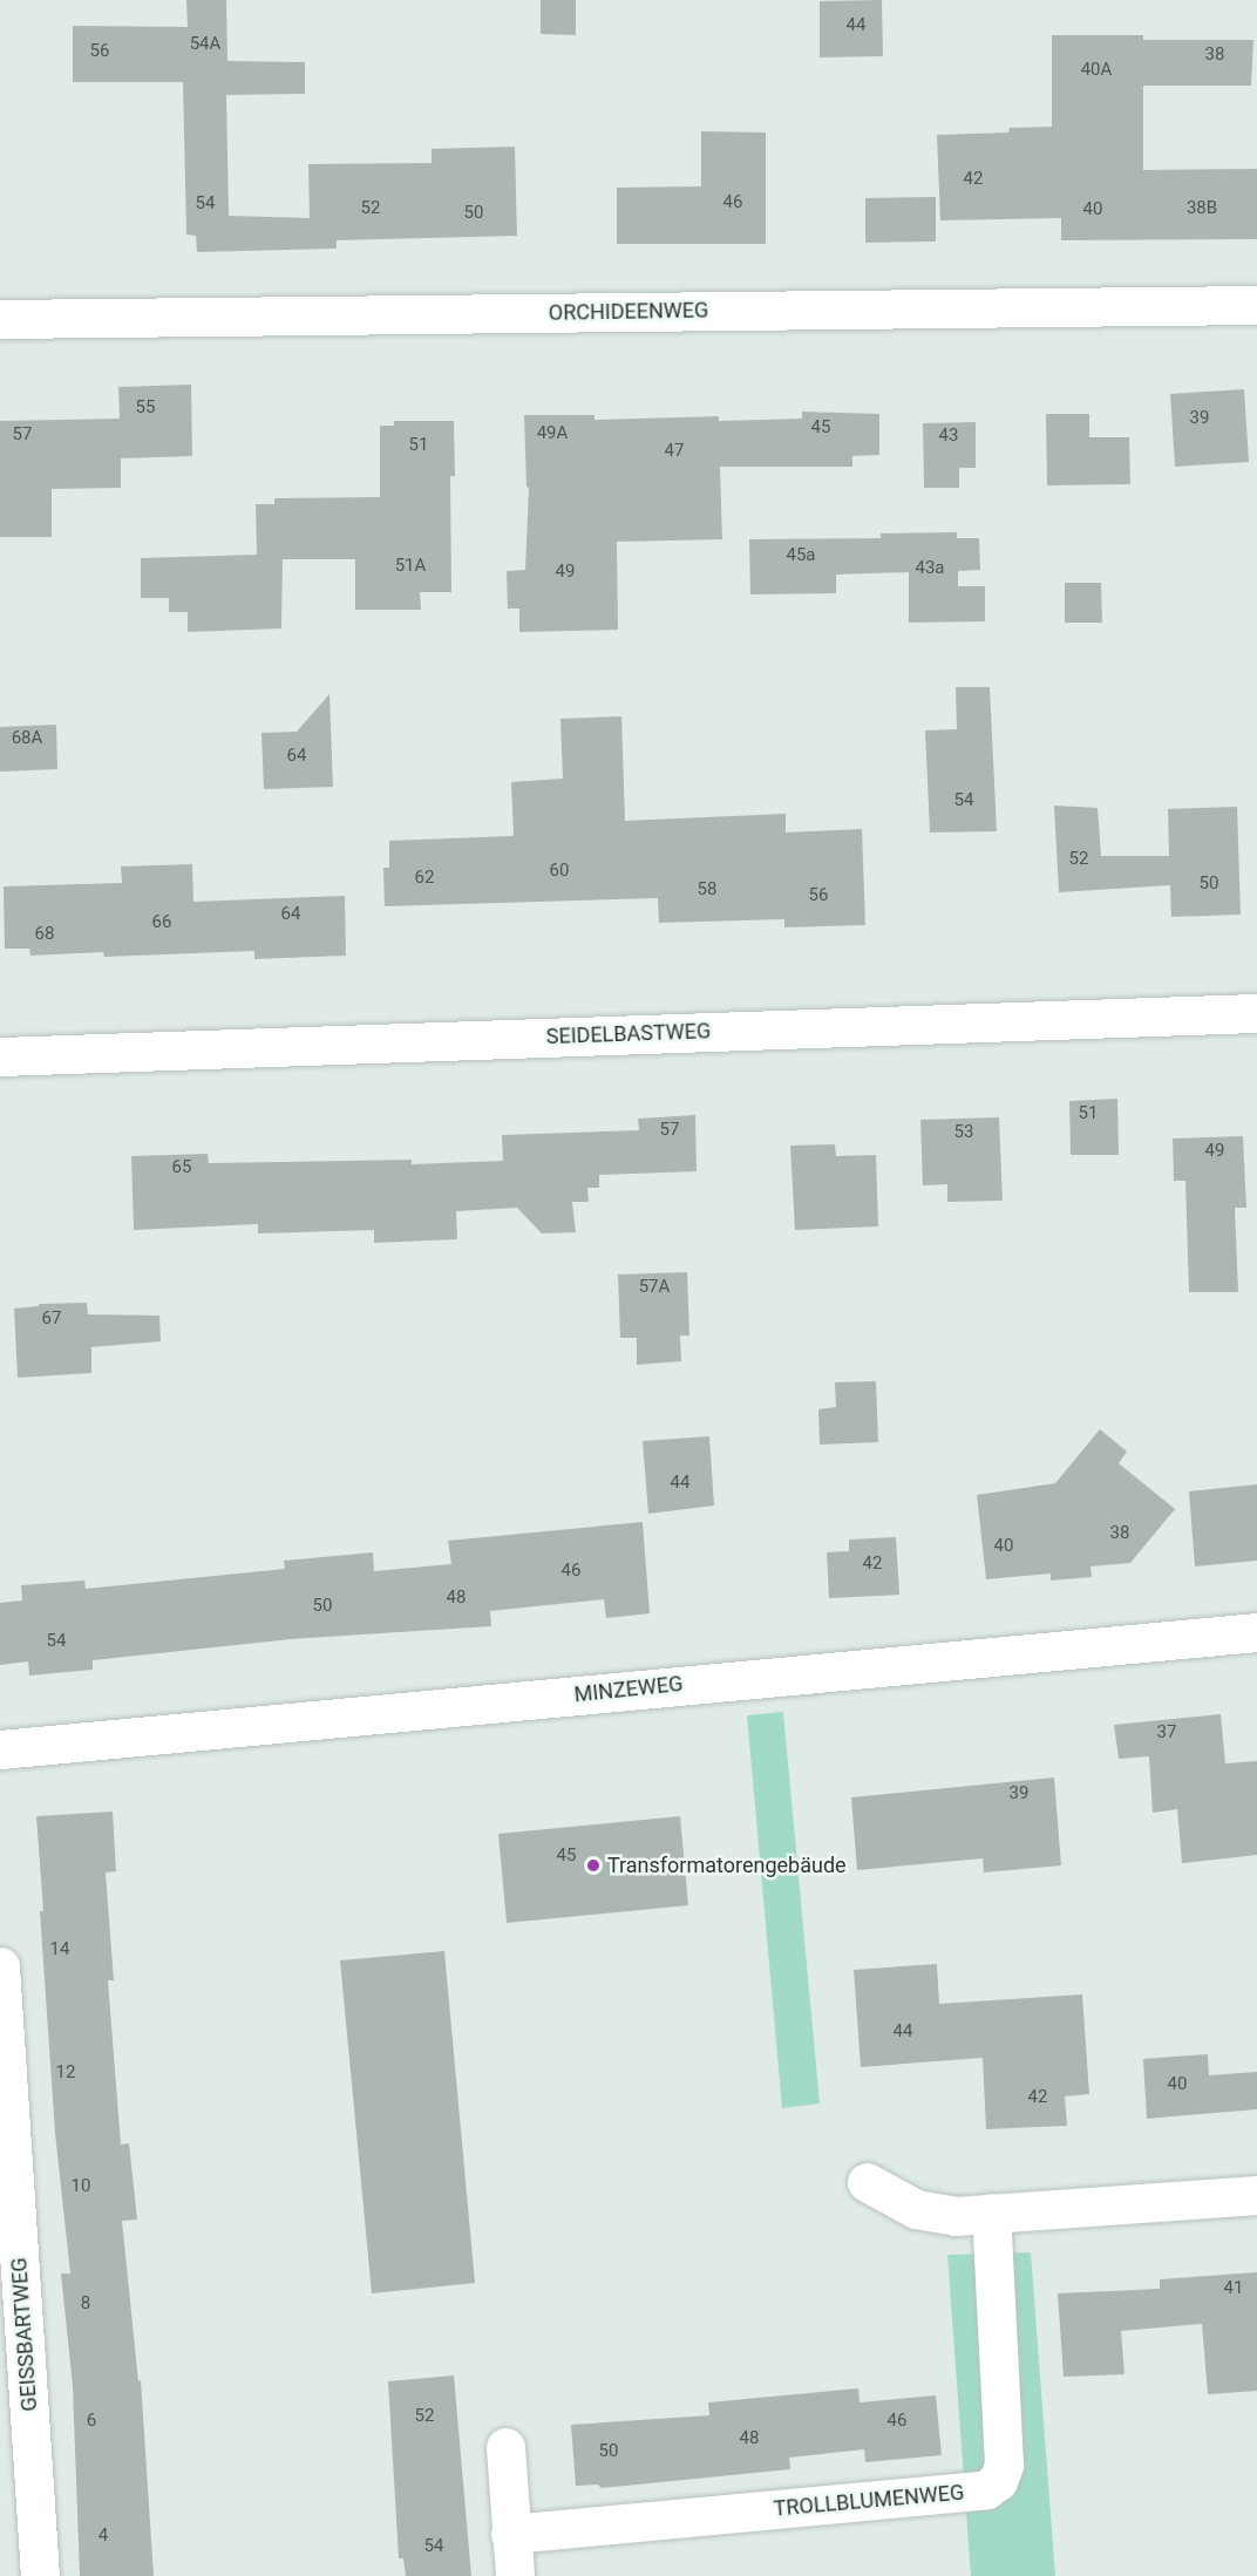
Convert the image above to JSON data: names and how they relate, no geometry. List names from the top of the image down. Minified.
{"streets":{"street":["ORCHIDEENWEG","SEIDELBASTWEG","MINZEWEG","GEISSBARTWEG","TROLLBLUMENWEG"]},"places":["Transformatorengebäude"],"house_numbers":["44","54A","56","38","40A","42","46","54","52","38B","40","50","55","39","45","49A","57","43","51","47","45a","51A","43a","49","68A","64","54","52","60","62","50","58","56","64","66","68","51","57","53","49","65","57A","67","44","38","40","42","46","48","50","54","37","39","45","14","44","12","40","42","10","41","8","52","6","46","48","50","4","54"]}
